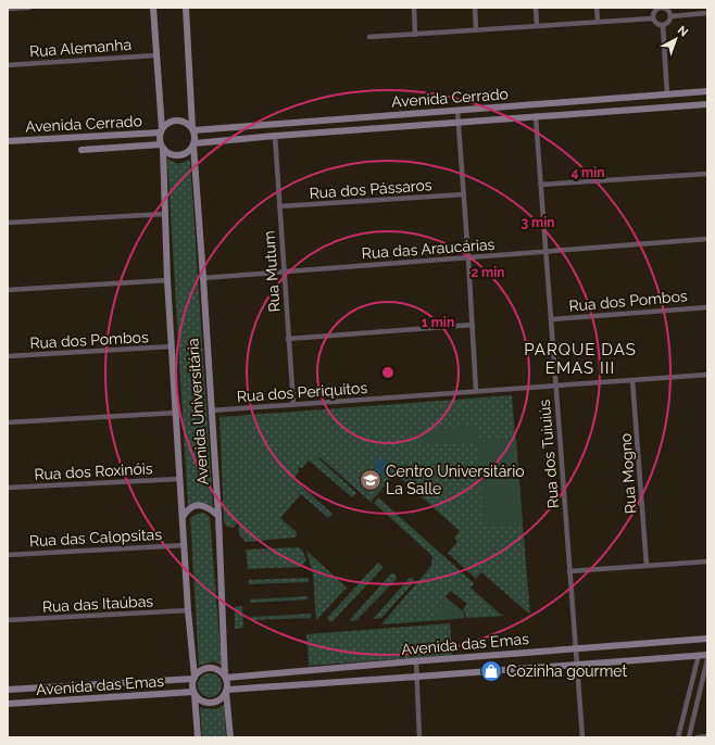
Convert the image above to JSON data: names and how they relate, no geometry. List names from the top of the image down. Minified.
{"streets":{"street":["Rua Alemanha","Avenida Cerrado","Rua dos Pássaros","Rua das Araucárias","Rua Mutum","Rua dos Pombos","Rua dos Periquitos","Avenida Universitária","Rua dos Tuiuiús","Rua dos Roxinóis","Rua Mogno","Rua das Calopsitas","Rua das Itaúbas","Avenida das Emas"]},"crossings":[["Avenida Cerrado","Rua Mutum"],["Avenida Cerrado","Avenida Universitária"],["Avenida Cerrado","Rua dos Tuiuiús"],["Rua dos Pássaros","Rua Mutum"],["Rua das Araucárias","Rua Mutum"],["Rua das Araucárias","Avenida Universitária"],["Rua das Araucárias","Rua dos Tuiuiús"],["Rua Mutum","Rua dos Periquitos"],["Rua dos Pombos","Avenida Universitária"],["Rua dos Pombos","Rua dos Tuiuiús"],["Rua dos Periquitos","Avenida Universitária"],["Rua dos Periquitos","Rua dos Tuiuiús"],["Rua dos Periquitos","Rua Mogno"],["Avenida Universitária","Rua dos Roxinóis"],["Avenida Universitária","Rua das Calopsitas"],["Avenida Universitária","Rua das Itaúbas"],["Avenida Universitária","Avenida das Emas"],["Rua dos Tuiuiús","Avenida das Emas"]],"districts":["PARQUE DAS EMAS III"],"places":{"school or university":["Centro Universitário La Salle"],"shop":["Cozinha gourmet"]},"north":"top right","rings":["4 min","3 min","2 min","1 min"]}
